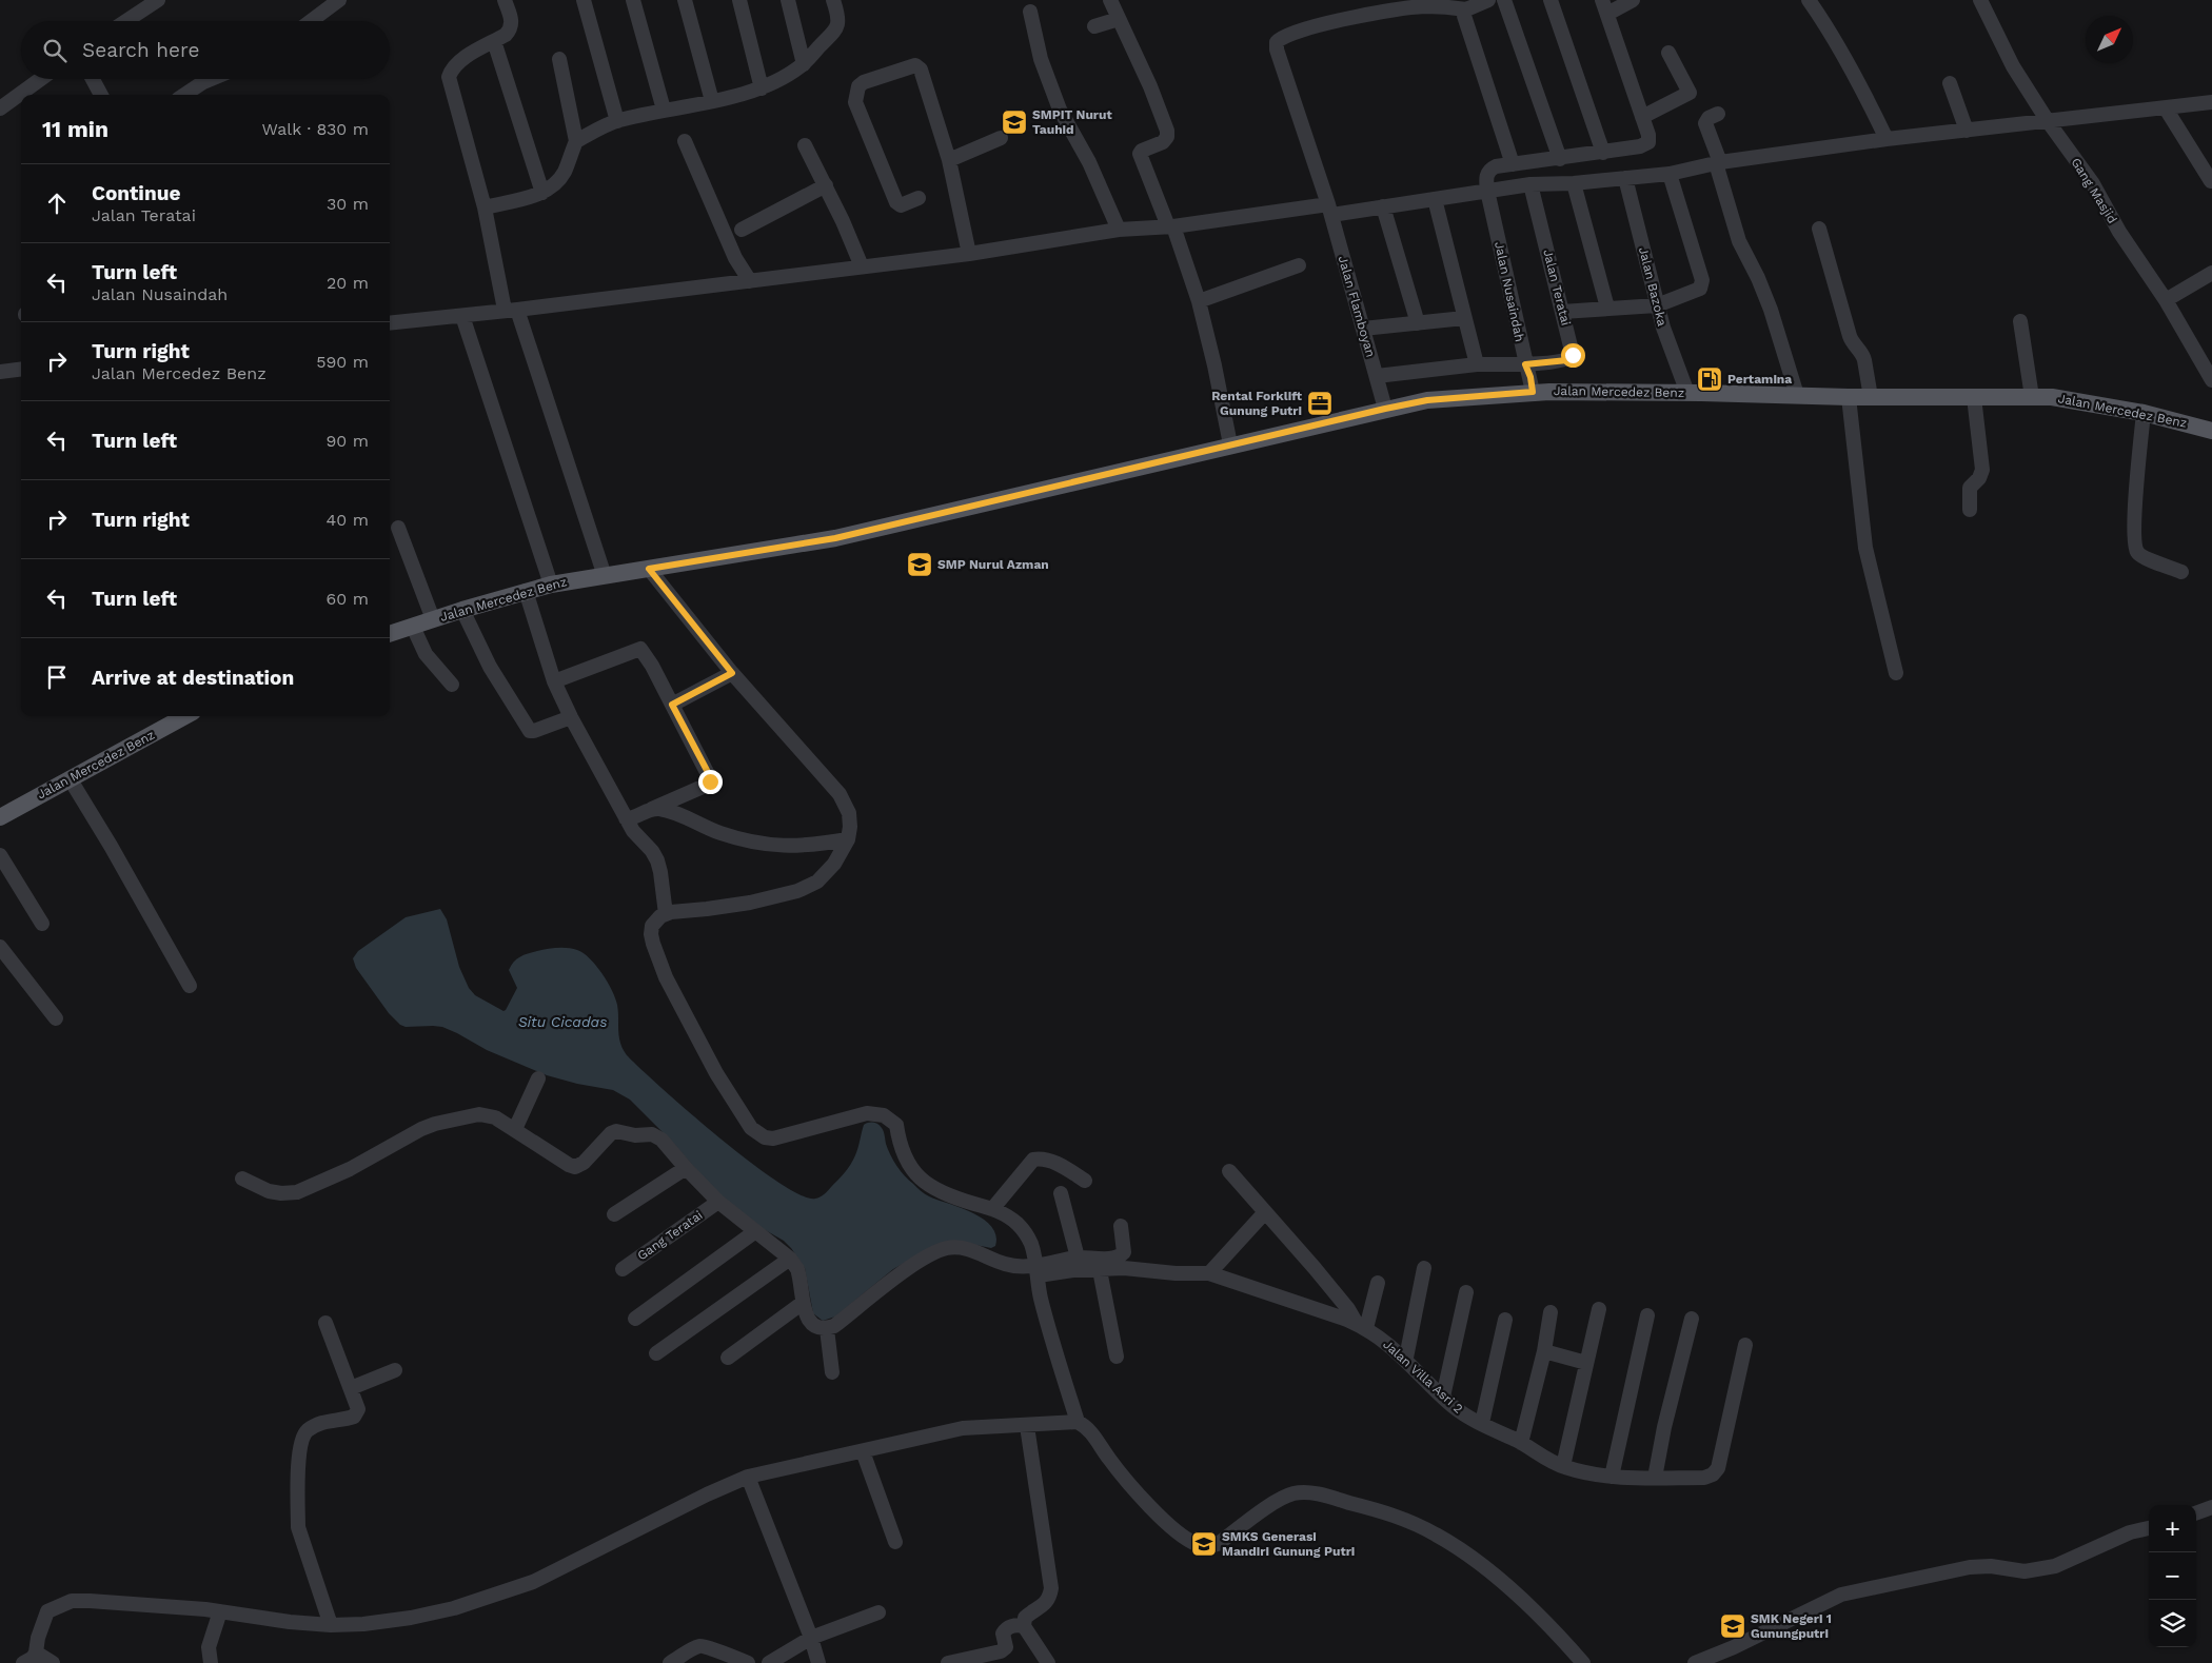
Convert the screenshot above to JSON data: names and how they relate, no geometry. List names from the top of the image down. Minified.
{"streets":{"main road":["Jalan Mercedez Benz"],"street":["Gang Masjid","Jalan Bazoka","Jalan Teratai","Jalan Nusaindah","Jalan Flamboyan","Gang Teratai","Jalan Villa Asri 2"]},"crossings":[["Jalan Bazoka","Jalan Mercedez Benz"],["Jalan Teratai","Jalan Nusaindah"],["Jalan Teratai","Jalan Flamboyan"],["Jalan Nusaindah","Jalan Mercedez Benz"],["Jalan Flamboyan","Jalan Mercedez Benz"]],"water":["Situ Cicadas"],"places":{"school or university":["SMPIT Nurut Tauhid","SMP Nurul Azman","SMKS Generasi Mandiri Gunung Putri","SMK Negeri 1 Gunungputri"],"fuel station":["Pertamina"],"office":["Rental Forklift Gunung Putri"]},"north":"top right","page":{"search":"Search here","heading":["11 min","Walk · 830 m"],"list":[["Continue","Jalan Teratai","30 m"],["Turn left","Jalan Nusaindah","20 m"],["Turn right","Jalan Mercedez Benz","590 m"],["Turn left","90 m"],["Turn right","40 m"],["Turn left","60 m"],"Arrive at destination"],"map_buttons":["+","−"]}}
